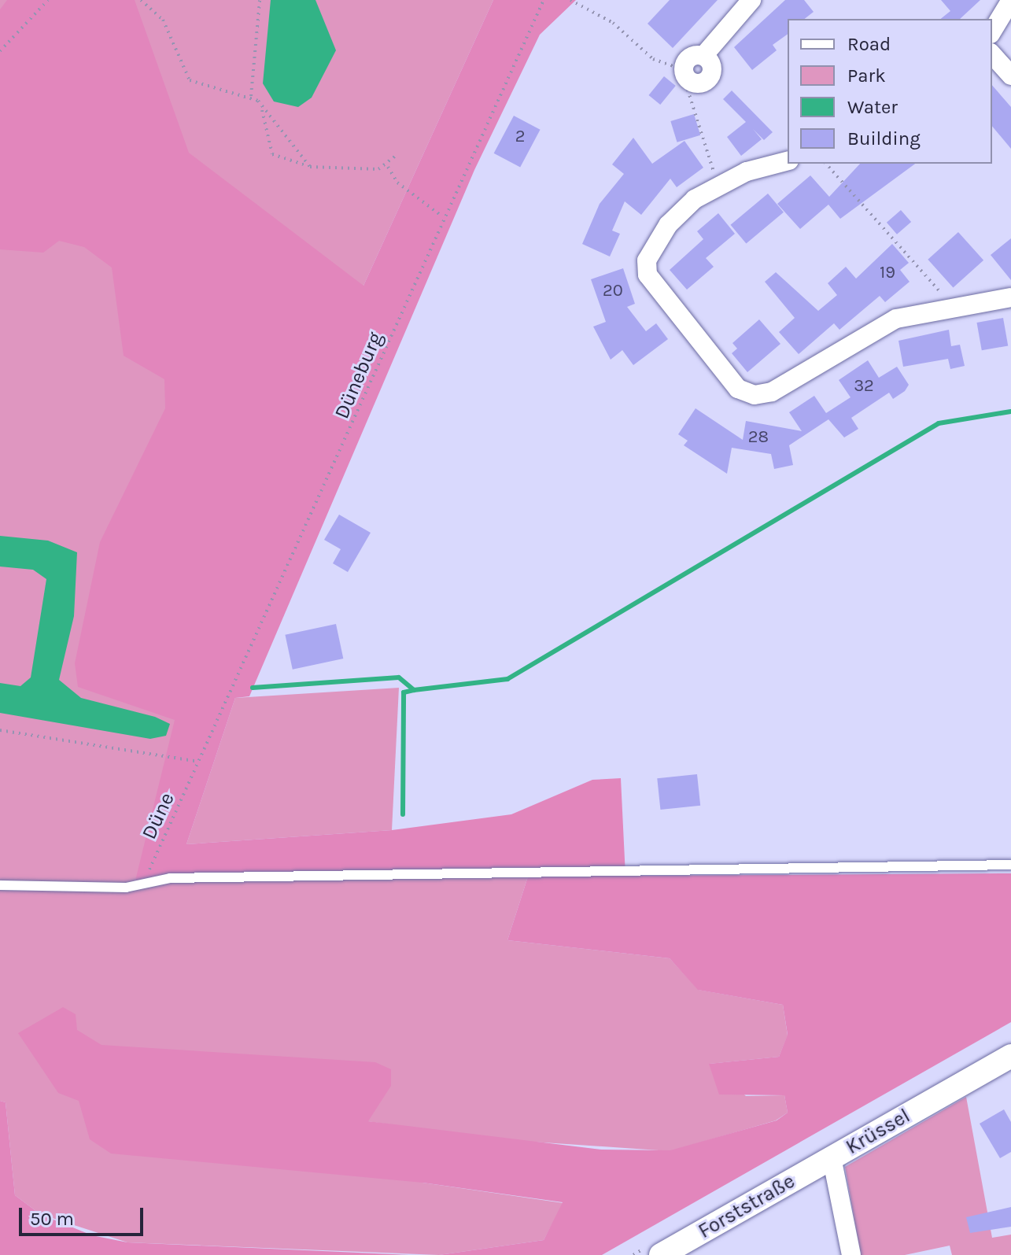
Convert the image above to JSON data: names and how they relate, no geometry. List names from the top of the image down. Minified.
{"streets":{"street":["Krüssel","Forststraße"],"path":["Düneburg","Düne"]},"crossings":[["Düneburg","Düne"],["Krüssel","Forststraße"]],"house_numbers":["2","19","20","32","28"],"legend":["Road","Park","Water","Building"],"scale_bar":"50 m"}
